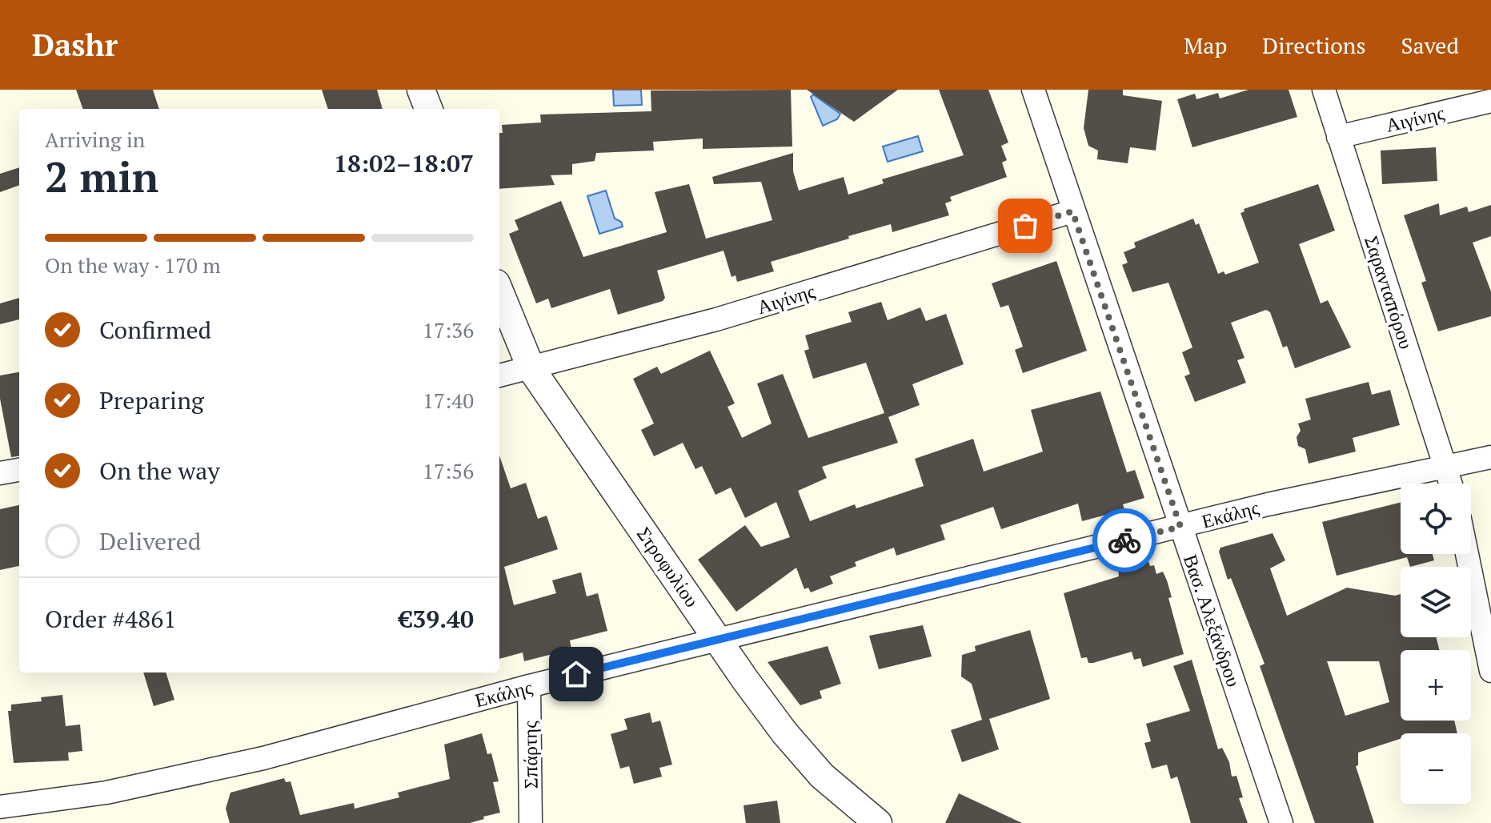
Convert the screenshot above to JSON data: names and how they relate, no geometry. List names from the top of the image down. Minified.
{"streets":{"street":["Αιγίνης","Σαρανταπόρου","Εκάλης","Στροφυλίου","Βασ. Αλεξάνδρου","Σπάρτης"]},"crossings":[["Αιγίνης","Σαρανταπόρου"],["Αιγίνης","Στροφυλίου"],["Αιγίνης","Βασ. Αλεξάνδρου"],["Σαρανταπόρου","Εκάλης"],["Εκάλης","Στροφυλίου"],["Εκάλης","Βασ. Αλεξάνδρου"],["Εκάλης","Σπάρτης"]],"page":{"header":"Dashr","nav":["Map","Directions","Saved"],"heading":["2 min","Arriving in","18:02–18:07"],"panel":["Order #4861","€39.40"],"bar":"On the way · 170 m","list":[["Confirmed","17:36"],["Preparing","17:40"],["On the way","17:56"],"Delivered"],"map_buttons":["+","−"]}}
